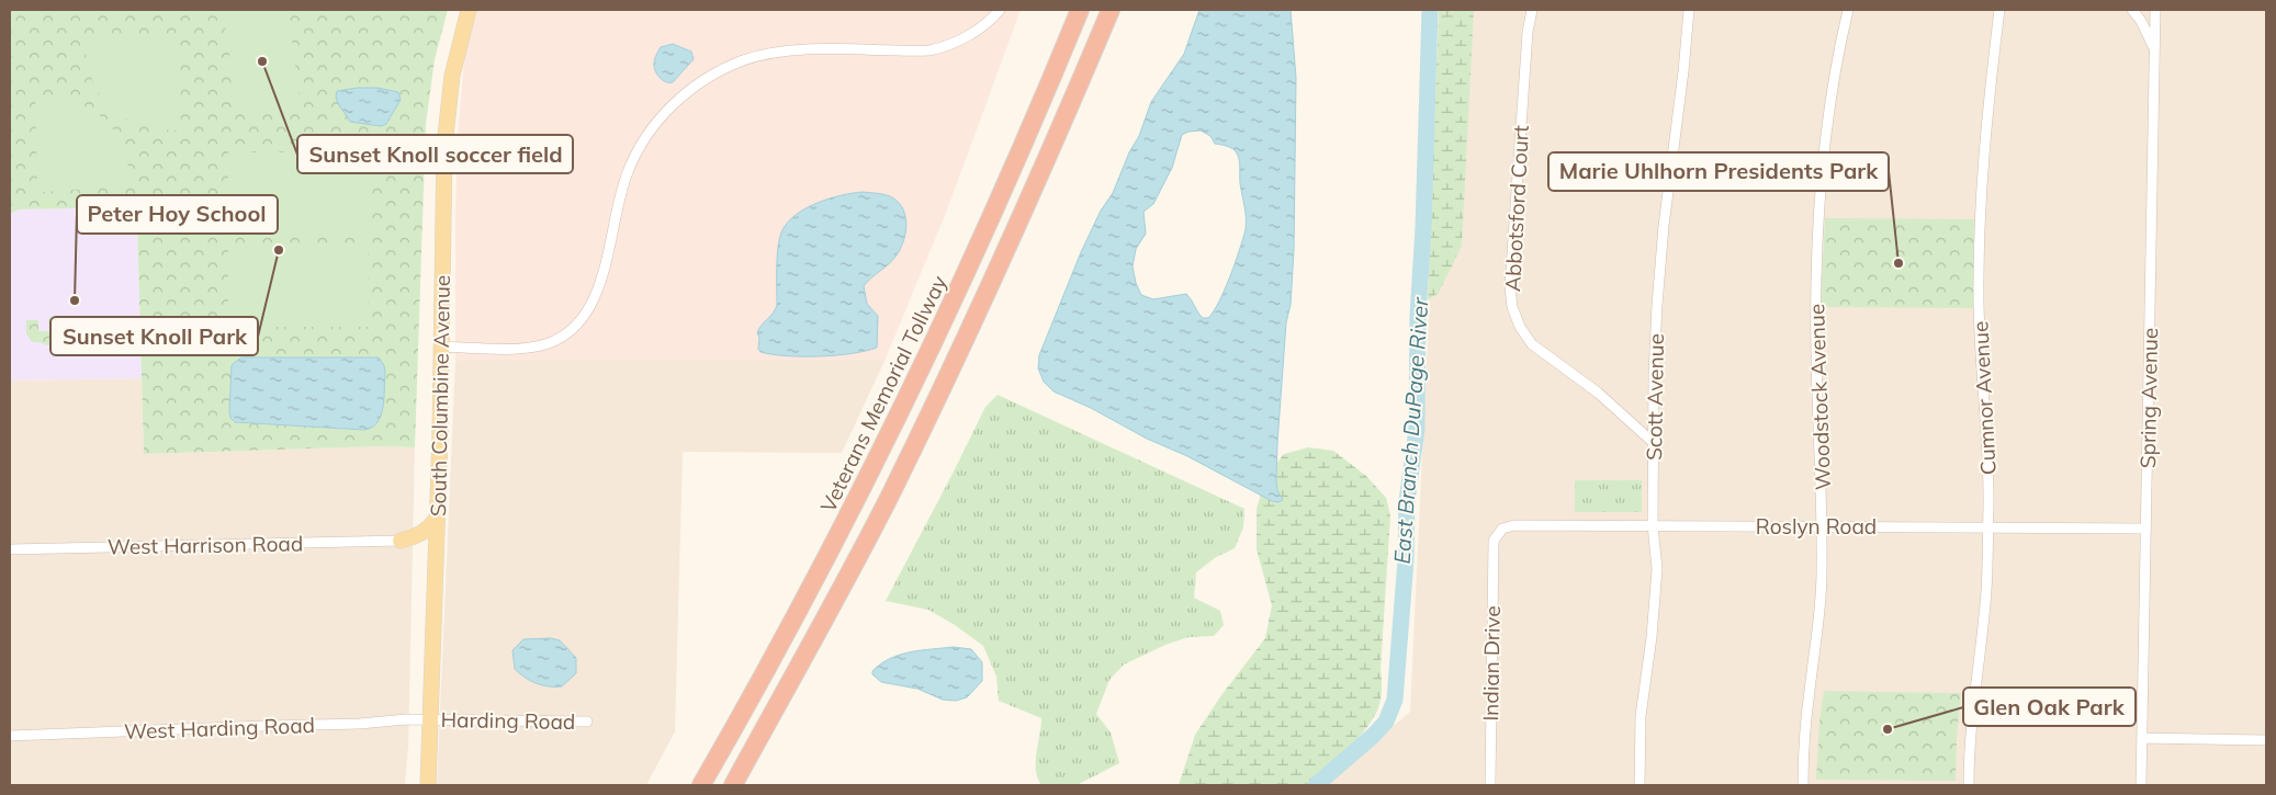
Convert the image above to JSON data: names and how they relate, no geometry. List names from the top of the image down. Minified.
{"streets":{"highway":["Veterans Memorial Tollway"],"main road":["South Columbine Avenue"],"street":["Abbotsford Court","Scott Avenue","Woodstock Avenue","Cumnor Avenue","Spring Avenue","Roslyn Road","West Harrison Road","Indian Drive","Harding Road","West Harding Road"]},"crossings":[["Abbotsford Court","Scott Avenue"],["South Columbine Avenue","Harding Road"],["South Columbine Avenue","West Harding Road"],["Scott Avenue","Roslyn Road"],["Woodstock Avenue","Roslyn Road"],["Cumnor Avenue","Roslyn Road"],["Spring Avenue","Roslyn Road"],["Roslyn Road","Indian Drive"],["Harding Road","West Harding Road"]],"water":["East Branch DuPage River"],"places":["Sunset Knoll soccer field","Sunset Knoll Park","Marie Uhlhorn Presidents Park","Peter Hoy School","Glen Oak Park"]}
